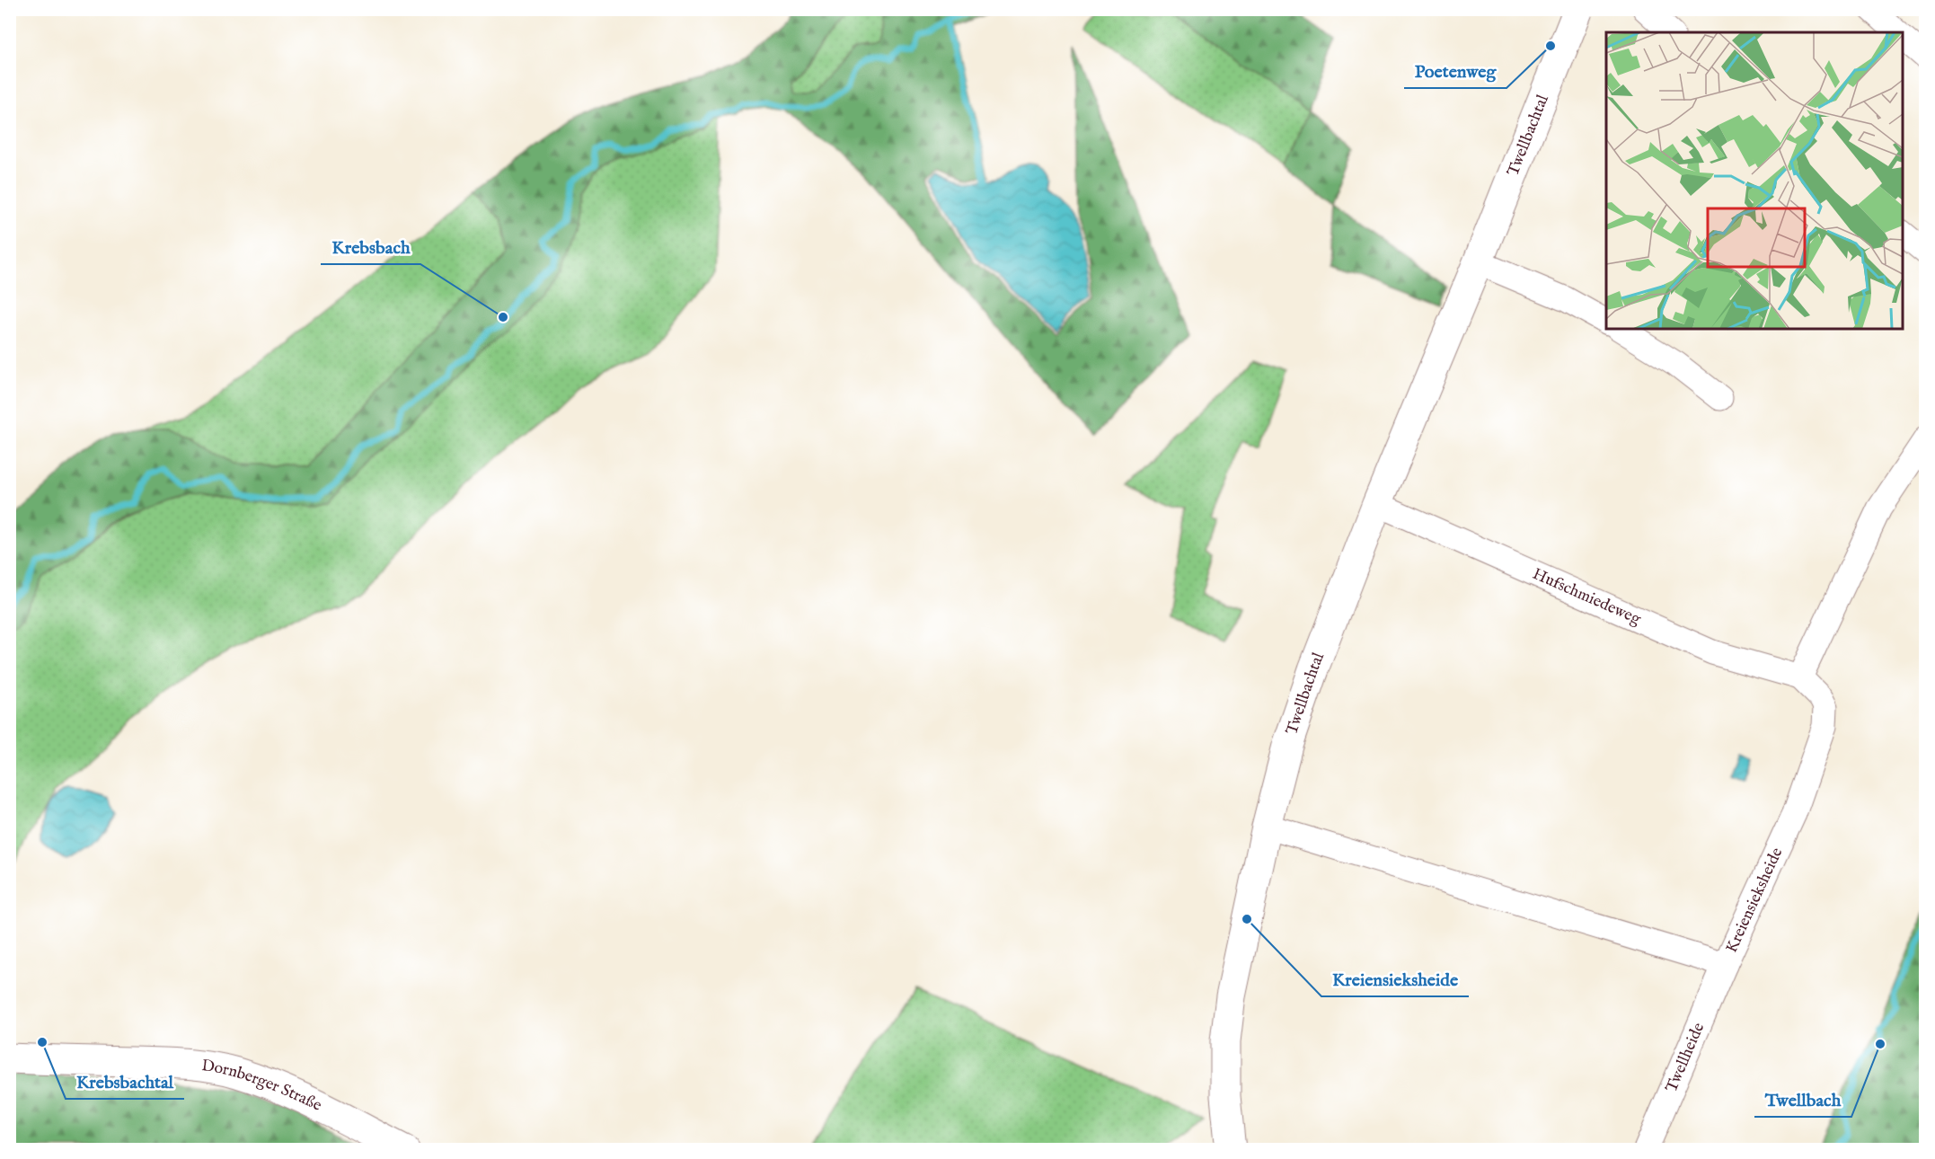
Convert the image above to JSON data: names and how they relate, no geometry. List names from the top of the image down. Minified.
{"streets":{"street":["Twellbachtal","Hufschmiedeweg","Kreiensieksheide","Twellheide","Dornberger Straße"]},"crossings":[["Twellbachtal","Hufschmiedeweg"],["Twellbachtal","Kreiensieksheide"],["Hufschmiedeweg","Kreiensieksheide"],["Kreiensieksheide","Twellheide"]],"places":["Poetenweg","Krebsbach","Kreiensieksheide","Krebsbachtal","Twellbach"]}
